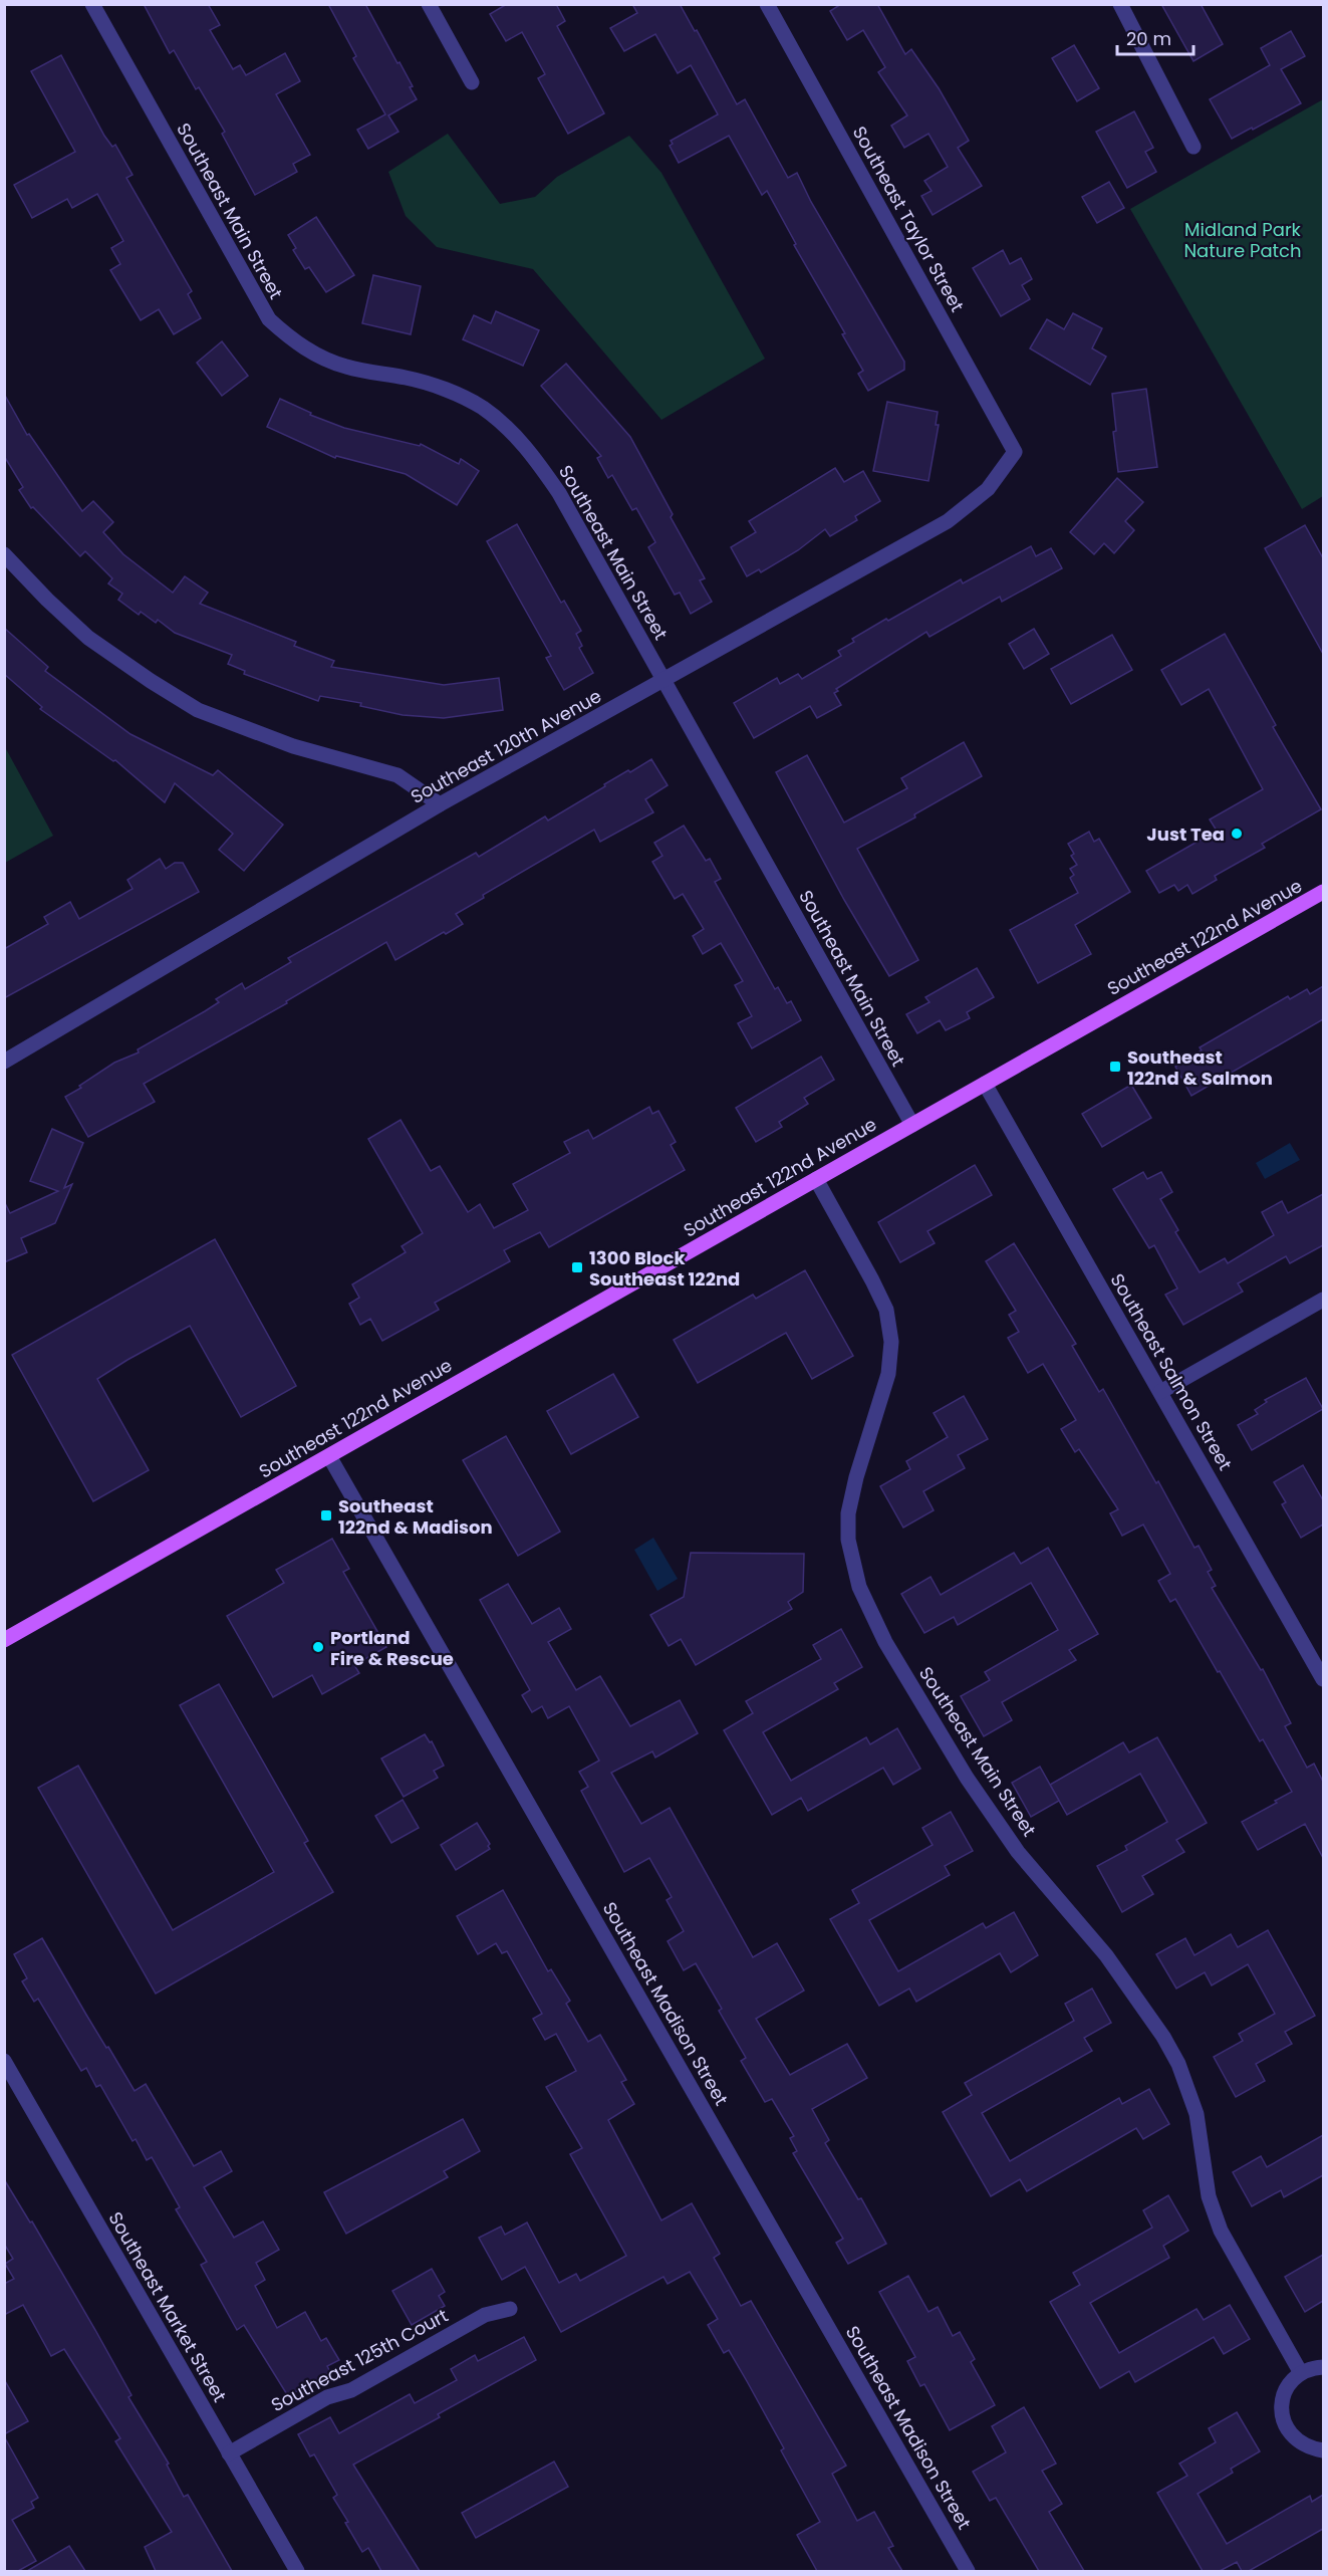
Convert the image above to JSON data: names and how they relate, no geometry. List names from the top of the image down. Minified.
{"streets":{"main road":["Southeast 122nd Avenue"],"street":["Southeast Main Street","Southeast Taylor Street","Southeast 120th Avenue","Southeast Salmon Street","Southeast Madison Street","Southeast Market Street","Southeast 125th Court"]},"crossings":[["Southeast Main Street","Southeast 120th Avenue"],["Southeast Main Street","Southeast 122nd Avenue"],["Southeast Taylor Street","Southeast 120th Avenue"],["Southeast 122nd Avenue","Southeast Salmon Street"],["Southeast 122nd Avenue","Southeast Madison Street"],["Southeast Market Street","Southeast 125th Court"]],"parks":["Midland Park Nature Patch"],"places":{"other":["Just Tea","Portland Fire & Rescue"],"transit":["Southeast 122nd & Salmon","1300 Block Southeast 122nd","Southeast 122nd & Madison"]},"scale_bar":"20 m"}
